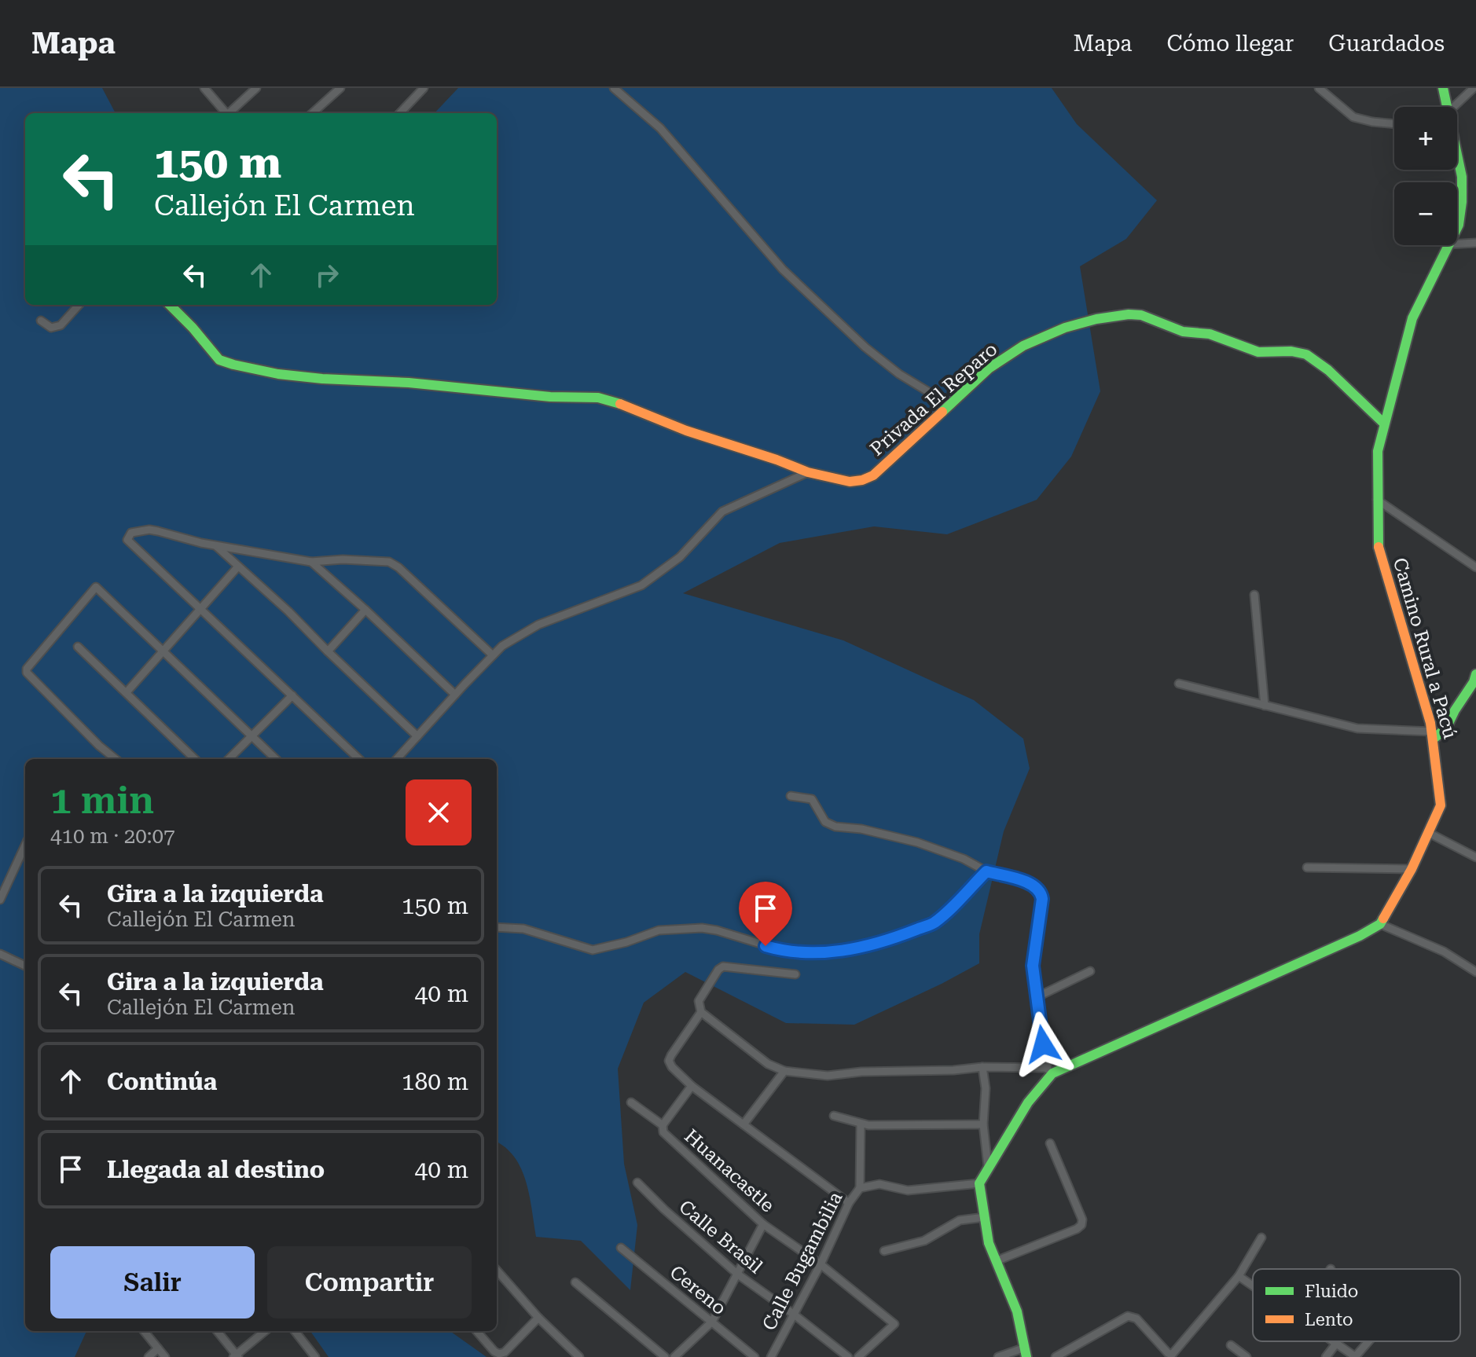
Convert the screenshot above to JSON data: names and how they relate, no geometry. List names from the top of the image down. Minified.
{"streets":{"street":["Privada El Reparo","Camino Rural a Pacú","Huanacastle","Calle Brasil","Calle Bugambilia","Cereno"]},"crossings":[["Privada El Reparo","Camino Rural a Pacú"],["Huanacastle","Calle Bugambilia"],["Calle Brasil","Calle Bugambilia"]],"legend":["Fluido","Lento"],"page":{"header":"Mapa","nav":["Mapa","Cómo llegar","Guardados"],"map_buttons":["+","−"],"turn":["150 m","Callejón El Carmen"],"heading":["1 min","410 m · 20:07"],"list":[{"name":"Gira a la izquierda","note":"Callejón El Carmen","value":"150 m"},{"name":"Gira a la izquierda","note":"Callejón El Carmen","value":"40 m"},{"name":"Continúa","value":"180 m"},{"name":"Llegada al destino","value":"40 m"}],"buttons":["Salir","Compartir"]}}
